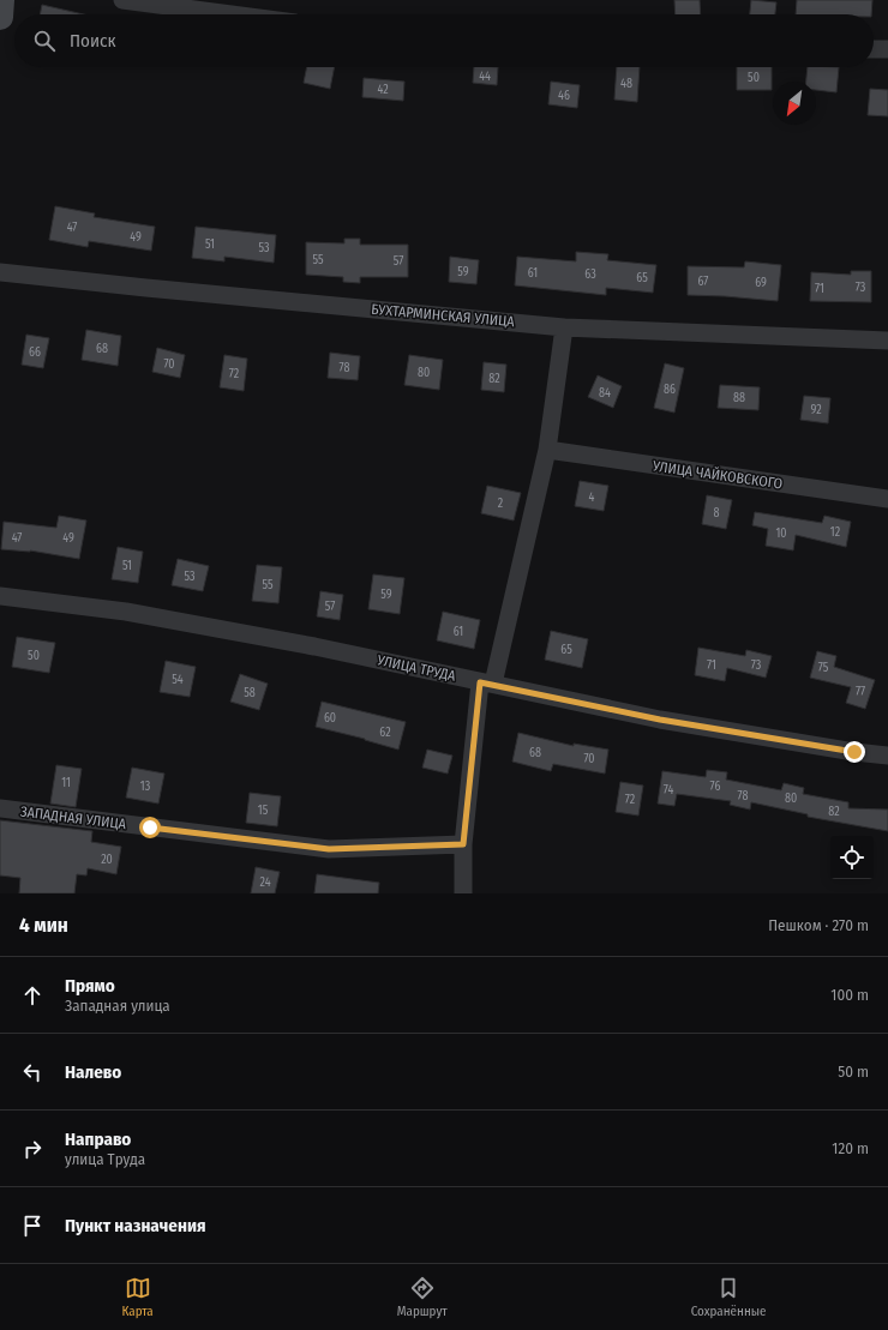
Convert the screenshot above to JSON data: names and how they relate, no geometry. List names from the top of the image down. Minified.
{"streets":{"street":["БУХТАРМИНСКАЯ УЛИЦА","УЛИЦА ЧАЙКОВСКОГО","УЛИЦА ТРУДА","ЗАПАДНАЯ УЛИЦА"]},"house_numbers":["44","50","48","42","46","47","49","51","53","55","57","59","61","63","65","67","69","73","71","68","66","70","78","80","72","82","86","84","88","92","4","2","8","12","10","47","49","51","53","55","59","57","61","65","50","71","73","75","54","77","58","60","62","68","70","11","13","76","74","78","80","72","15","82","20","24"],"north":"bottom left","page":{"search":"Поиск","heading":["4 мин","Пешком · 270 m"],"list":[["Прямо","Западная улица","100 m"],["Налево","50 m"],["Направо","улица Труда","120 m"],"Пункт назначения"],"nav":["Карта","Маршрут","Сохранённые"]}}
